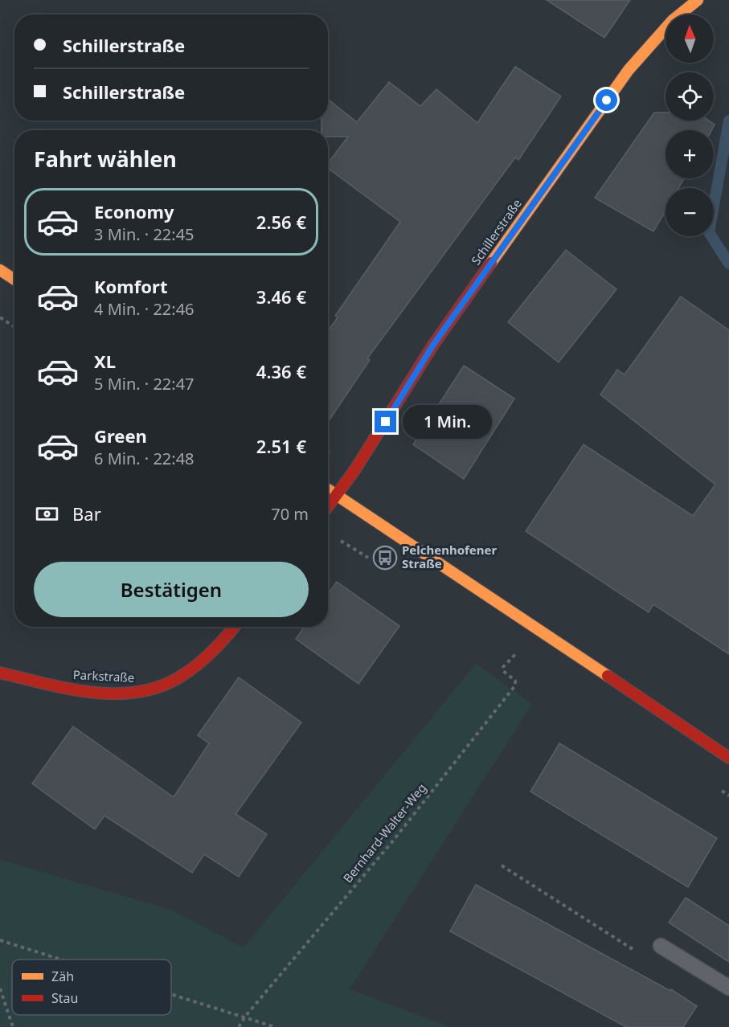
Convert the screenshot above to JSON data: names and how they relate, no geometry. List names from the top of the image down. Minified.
{"streets":{"street":["Schillerstraße","Parkstraße"],"path":["Bernhard-Walter-Weg"]},"places":{"bus stop":["Pelchenhofener Straße"]},"legend":["Zäh","Stau"],"north":"top","page":{"map_buttons":["+","−"],"banner":["Schillerstraße","Schillerstraße"],"heading":"Fahrt wählen","list":[{"name":"Economy","note":"3 Min. · 22:45","value":"2.56 €"},{"name":"Komfort","note":"4 Min. · 22:46","value":"3.46 €"},{"name":"XL","note":"5 Min. · 22:47","value":"4.36 €"},{"name":"Green","note":"6 Min. · 22:48","value":"2.51 €"}],"bubble":"1 Min.","pay":["Bar","70 m"],"buttons":"Bestätigen"}}
